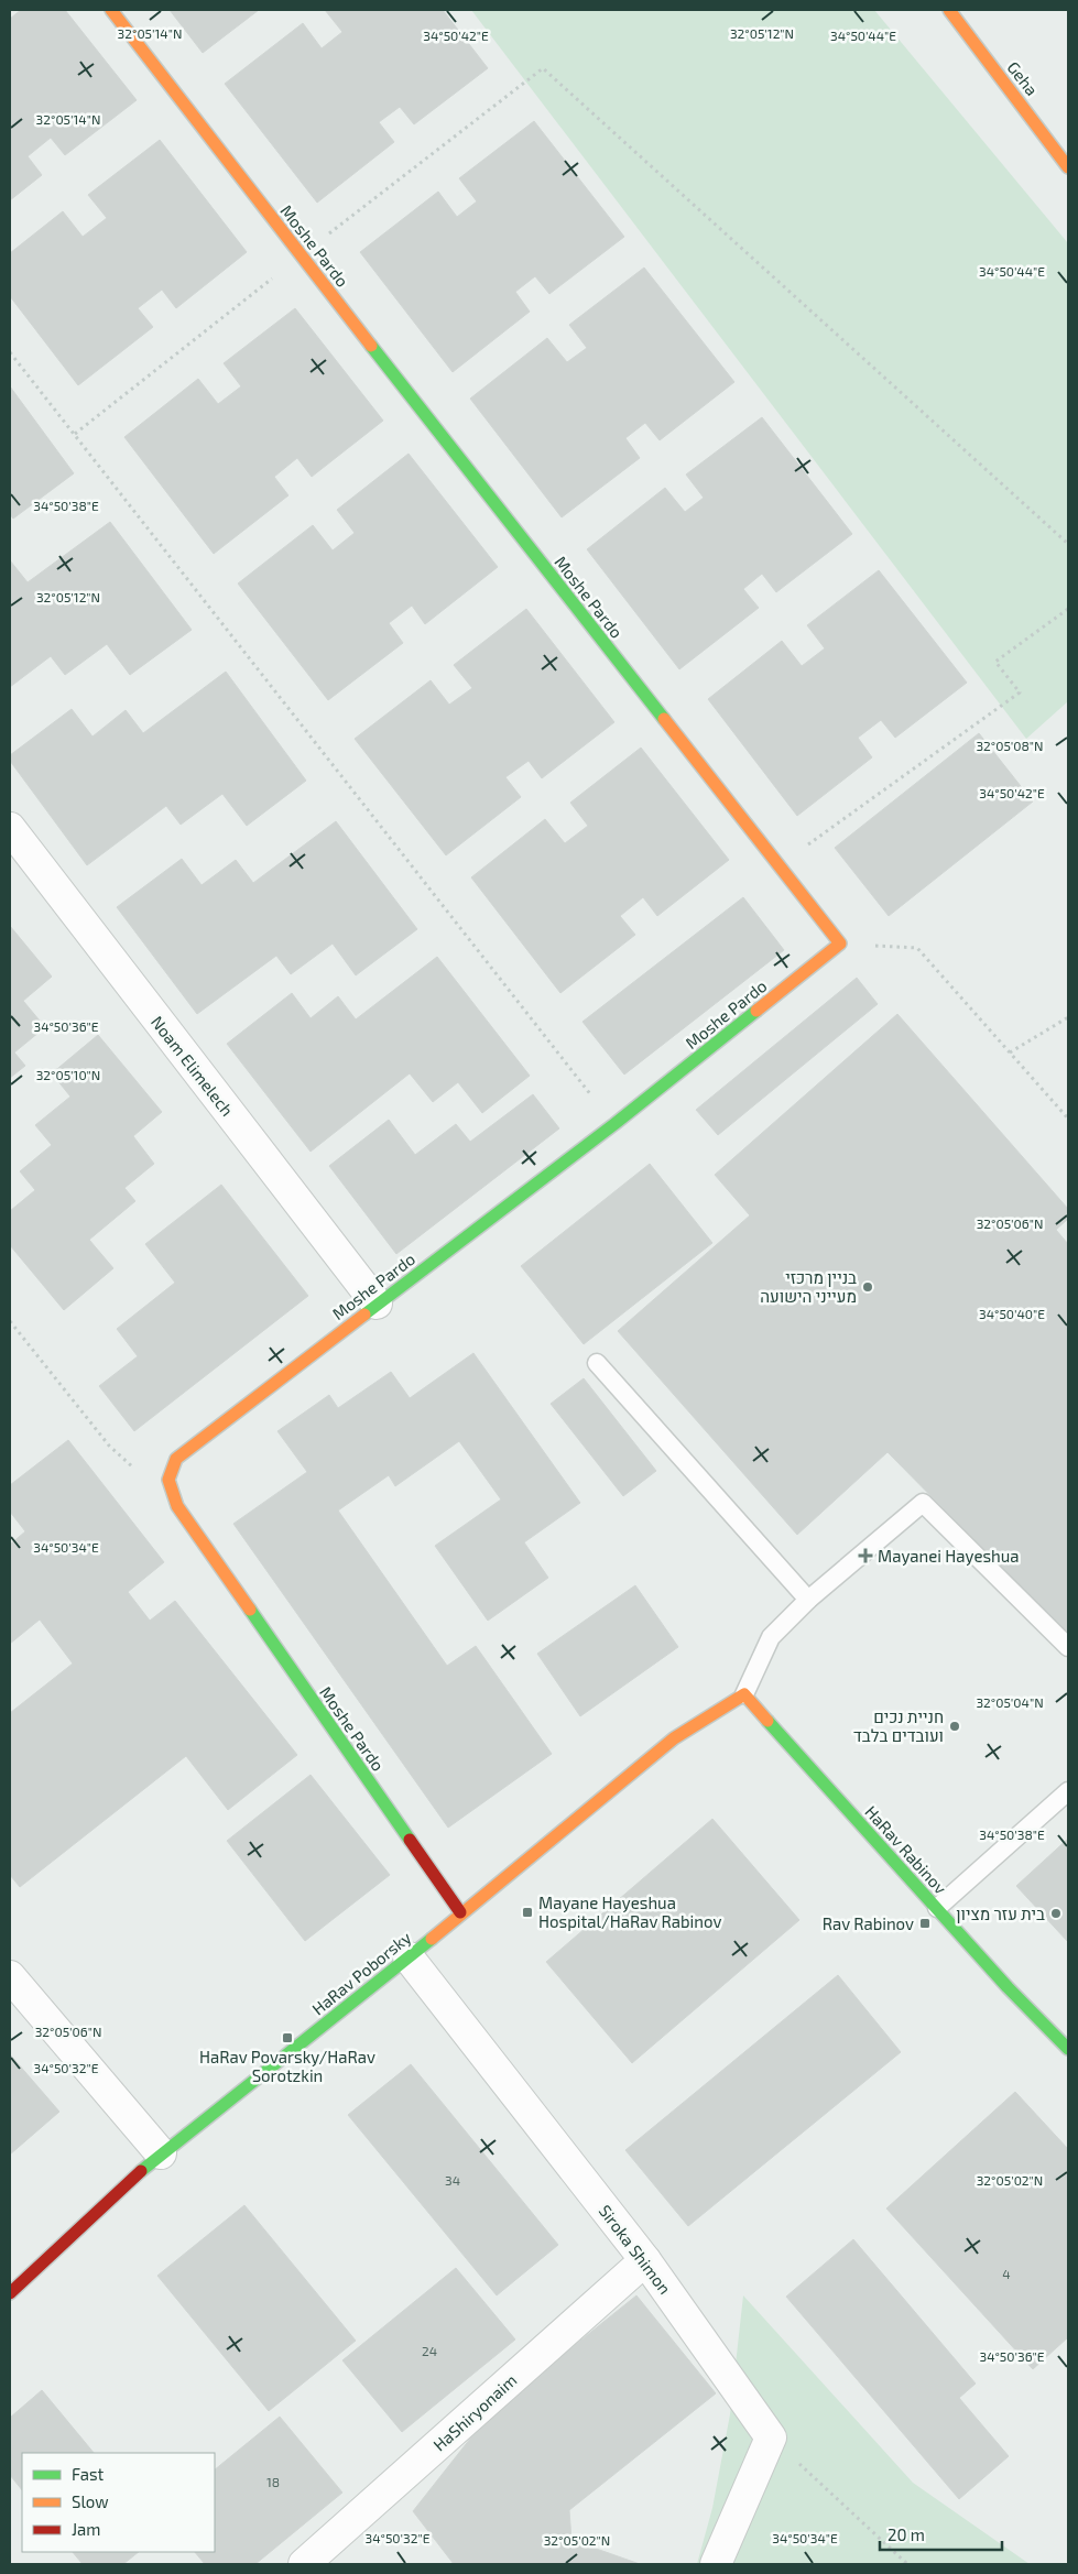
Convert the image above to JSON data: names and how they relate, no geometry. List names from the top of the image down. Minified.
{"streets":{"main road":["Geha","Moshe Pardo","HaRav Rabinov","HaRav Poborsky"],"street":["Noam Elimelech","Siroka Shimon","HaShiryonaim"]},"crossings":[["Moshe Pardo","Noam Elimelech"],["Moshe Pardo","HaRav Poborsky"],["HaRav Rabinov","HaRav Poborsky"],["HaRav Poborsky","Siroka Shimon"],["Siroka Shimon","HaShiryonaim"]],"places":{"other":["בניין מרכזי מעייני הישועה","חניית נכים ועובדים בלבד","בית עזר מציון"],"health":["Mayanei Hayeshua"],"transit":["Mayane Hayeshua Hospital/HaRav Rabinov","Rav Rabinov","HaRav Povarsky/HaRav Sorotzkin"]},"house_numbers":["34","4","24","18"],"legend":["Fast","Slow","Jam"],"scale_bar":"20 m","coordinates":["32°05'14\"N","32°05'12\"N","34°50'42\"E","34°50'44\"E","34°50'38\"E","32°05'08\"N","34°50'36\"E","32°05'10\"N","32°05'06\"N","34°50'40\"E","34°50'34\"E","32°05'04\"N","34°50'32\"E","32°05'02\"N"]}
